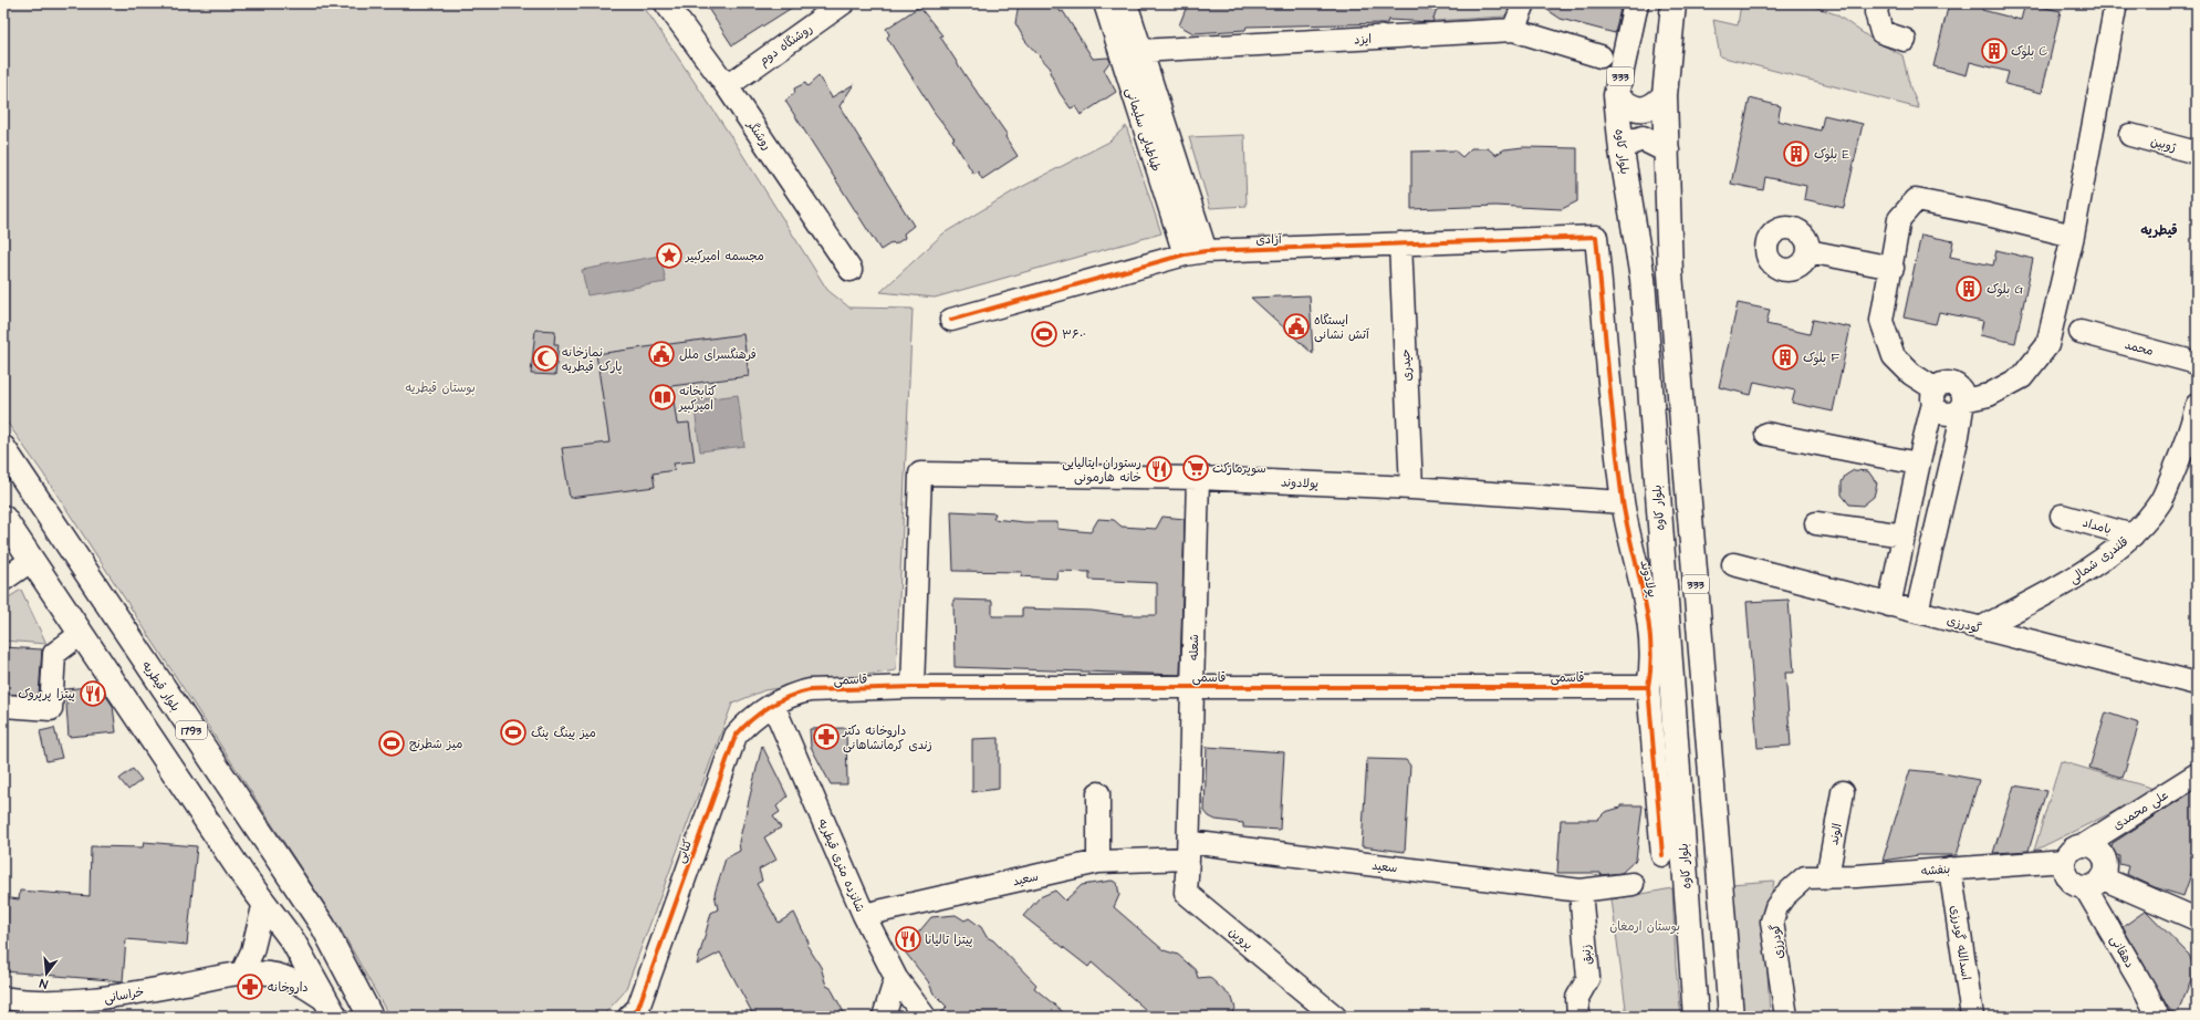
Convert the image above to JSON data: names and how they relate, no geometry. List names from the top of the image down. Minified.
{"streets":{"main road":["333","بلوار کاوه","بلوار قیطریه","1793"],"street":["ایزد","روشنگاه دوم","طباطبایی سلیمانی","روشنگر","ژوبین","آزادی","محمد","حیدری","پولادوند","بامداد","قلندری شمالی","گودرزی","شعله","قاسمی","علی محمدی","الوند","کتابی","شانزده متری قیطریه","سعید","بنفشه","پروین","اسدالله گودرزی","دهقانی","زنبق","خراسانی"]},"crossings":[["ایزد","طباطبایی سلیمانی"],["روشنگاه دوم","روشنگر"],["طباطبایی سلیمانی","آزادی"],["آزادی","حیدری"],["آزادی","پولادوند"],["حیدری","پولادوند"],["پولادوند","شعله"],["پولادوند","قاسمی"],["بامداد","قلندری شمالی"],["قلندری شمالی","گودرزی"],["گودرزی","الوند"],["گودرزی","بنفشه"],["شعله","قاسمی"],["شعله","سعید"],["شعله","پروین"],["قاسمی","کتابی"],["قاسمی","شانزده متری قیطریه"],["علی محمدی","بنفشه"],["علی محمدی","دهقانی"],["الوند","بنفشه"],["کتابی","شانزده متری قیطریه"],["شانزده متری قیطریه","سعید"],["سعید","پروین"],["سعید","زنبق"],["بنفشه","اسدالله گودرزی"],["بنفشه","دهقانی"]],"districts":["قیطریه"],"parks":["بوستان قیطریه","بوستان ارمغان"],"places":{"building":["بلوک C","بلوک E","بلوک G","بلوک F"],"place":["مجسمه امیرکبیر"],"public building":["ایستگاه آتش نشانی","فرهنگسرای ملل"],"sports":["۳۶۰°","میز پینگ پنگ","میز شطرنج"],"mosque":["نمازخانه پارک قیطریه"],"library":["کتابخانه امیرکبیر"],"supermarket":["سوپرمارکت"],"restaurant":["رستوران ایتالیایی خانه هارمونی","پیتزا پرپروک","پیتزا تالیانا"],"pharmacy":["داروخانه دکتر زندی کرمانشاهانی","داروخانه"]},"north":"bottom"}
